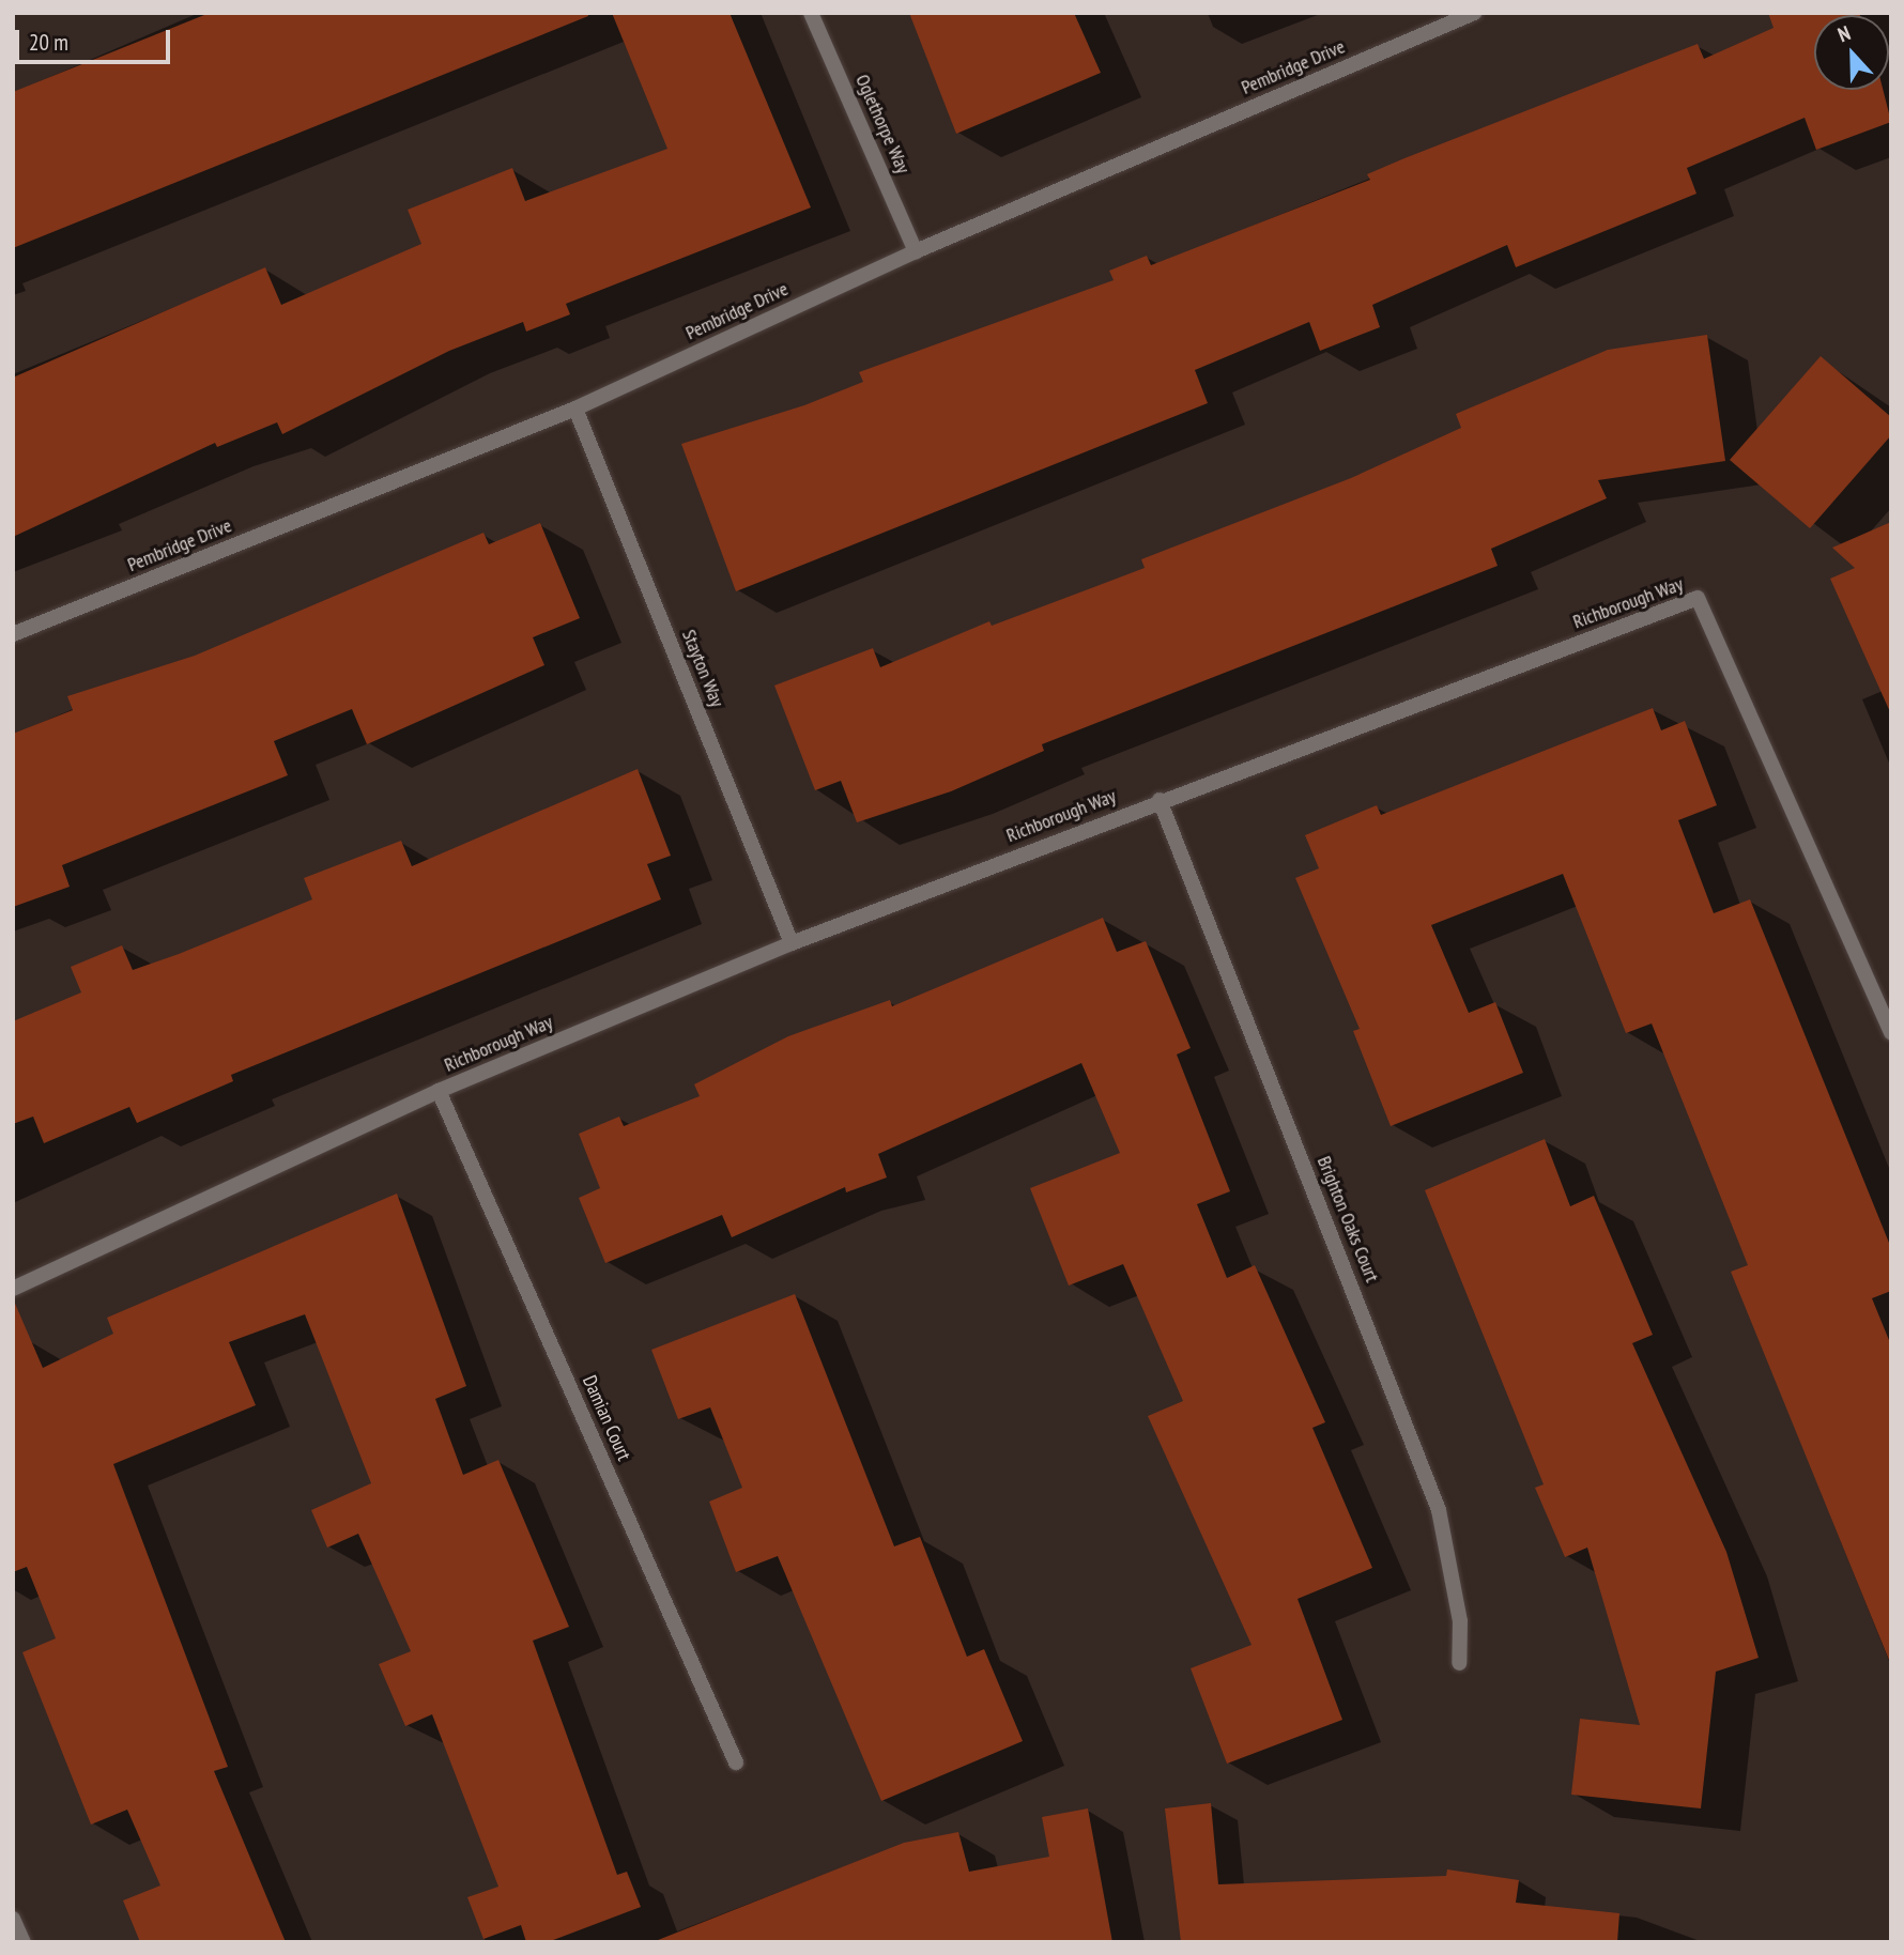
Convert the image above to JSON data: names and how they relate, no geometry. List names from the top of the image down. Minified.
{"streets":{"street":["Pembridge Drive","Oglethorpe Way","Richborough Way","Stayton Way","Brighton Oaks Court","Damian Court"]},"crossings":[["Pembridge Drive","Oglethorpe Way"],["Pembridge Drive","Stayton Way"],["Richborough Way","Stayton Way"],["Richborough Way","Brighton Oaks Court"],["Richborough Way","Damian Court"]],"scale_bar":"20 m","north":"top"}
